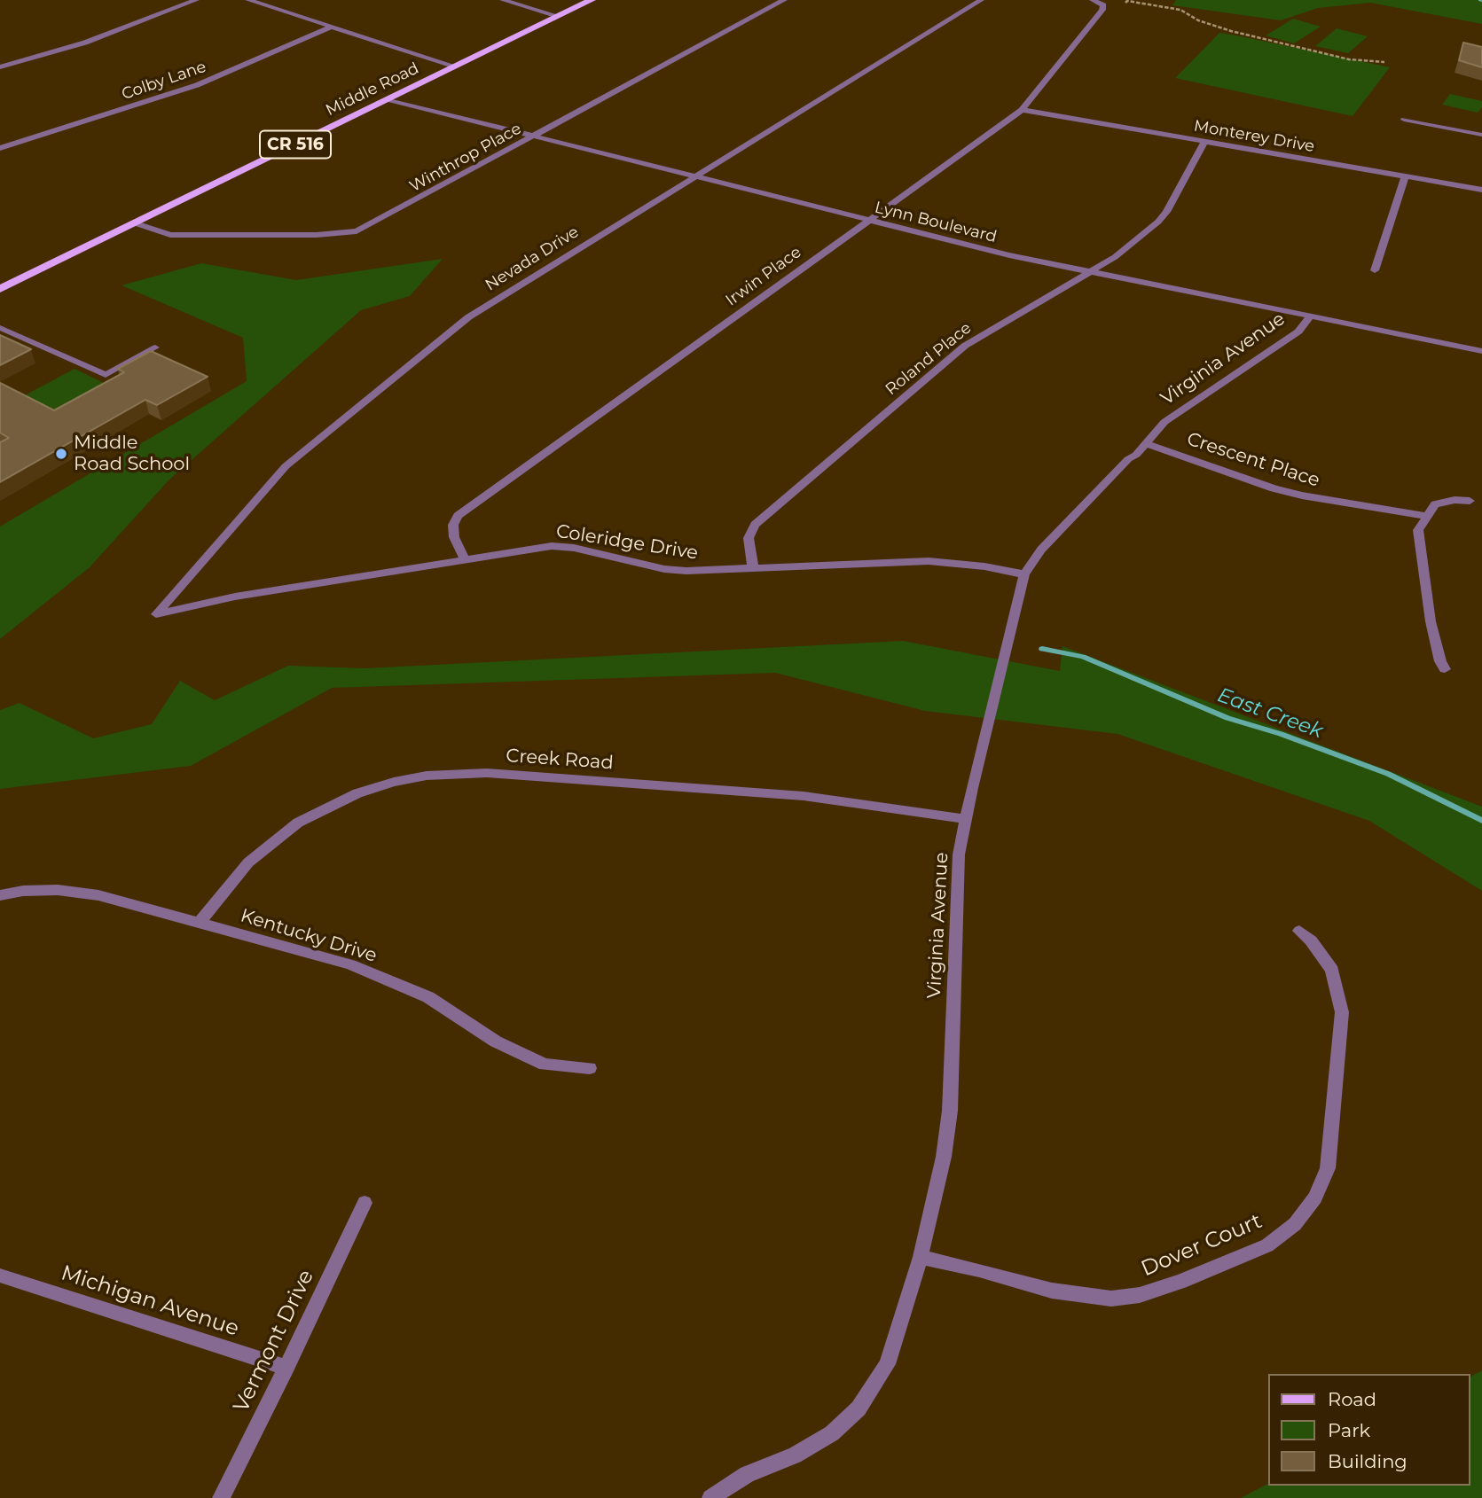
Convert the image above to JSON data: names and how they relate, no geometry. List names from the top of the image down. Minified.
{"streets":{"main road":["Middle Road","CR 516"],"street":["Colby Lane","Monterey Drive","Winthrop Place","Lynn Boulevard","Nevada Drive","Irwin Place","Roland Place","Virginia Avenue","Crescent Place","Coleridge Drive","Creek Road","Kentucky Drive","Dover Court","Michigan Avenue","Vermont Drive"]},"crossings":[["Middle Road","Winthrop Place"],["Middle Road","Lynn Boulevard"],["Monterey Drive","Irwin Place"],["Monterey Drive","Roland Place"],["Winthrop Place","Lynn Boulevard"],["Lynn Boulevard","Nevada Drive"],["Lynn Boulevard","Irwin Place"],["Lynn Boulevard","Roland Place"],["Lynn Boulevard","Virginia Avenue"],["Nevada Drive","Coleridge Drive"],["Irwin Place","Coleridge Drive"],["Roland Place","Coleridge Drive"],["Virginia Avenue","Crescent Place"],["Virginia Avenue","Coleridge Drive"],["Virginia Avenue","Creek Road"],["Virginia Avenue","Dover Court"],["Creek Road","Kentucky Drive"],["Michigan Avenue","Vermont Drive"]],"water":["East Creek"],"places":["Middle Road School"],"legend":["Road","Park","Building"]}
